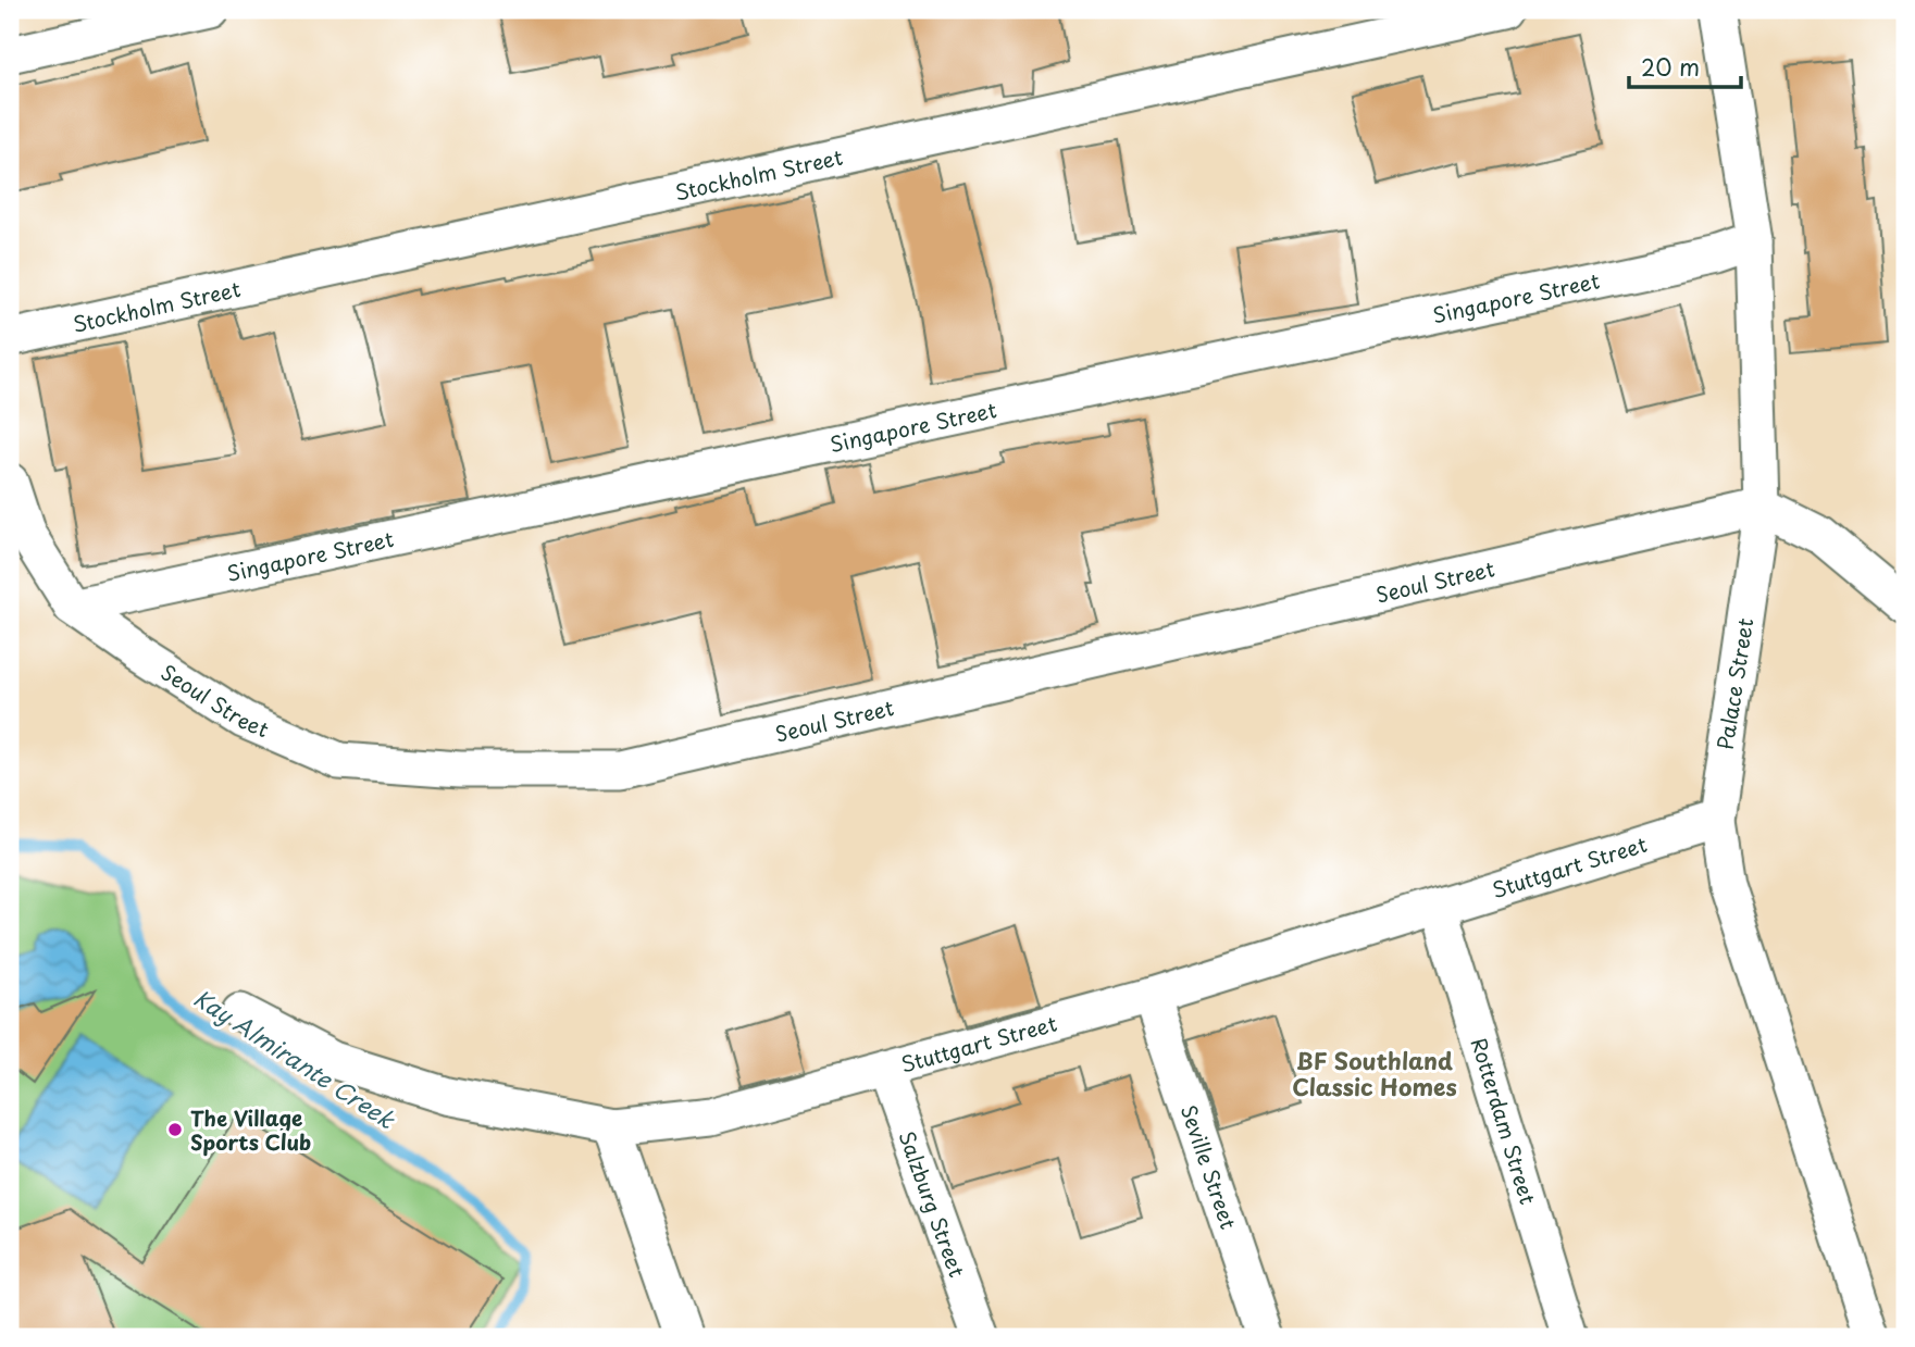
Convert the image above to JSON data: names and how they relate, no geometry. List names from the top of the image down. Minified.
{"streets":{"street":["Stockholm Street","Singapore Street","Seoul Street","Palace Street","Stuttgart Street","Rotterdam Street","Seville Street","Salzburg Street"]},"crossings":[["Singapore Street","Seoul Street"],["Singapore Street","Palace Street"],["Seoul Street","Palace Street"],["Palace Street","Stuttgart Street"],["Stuttgart Street","Rotterdam Street"],["Stuttgart Street","Seville Street"],["Stuttgart Street","Salzburg Street"]],"districts":["BF Southland Classic Homes"],"water":["Kay Almirante Creek"],"places":["The Village Sports Club"],"scale_bar":"20 m"}
